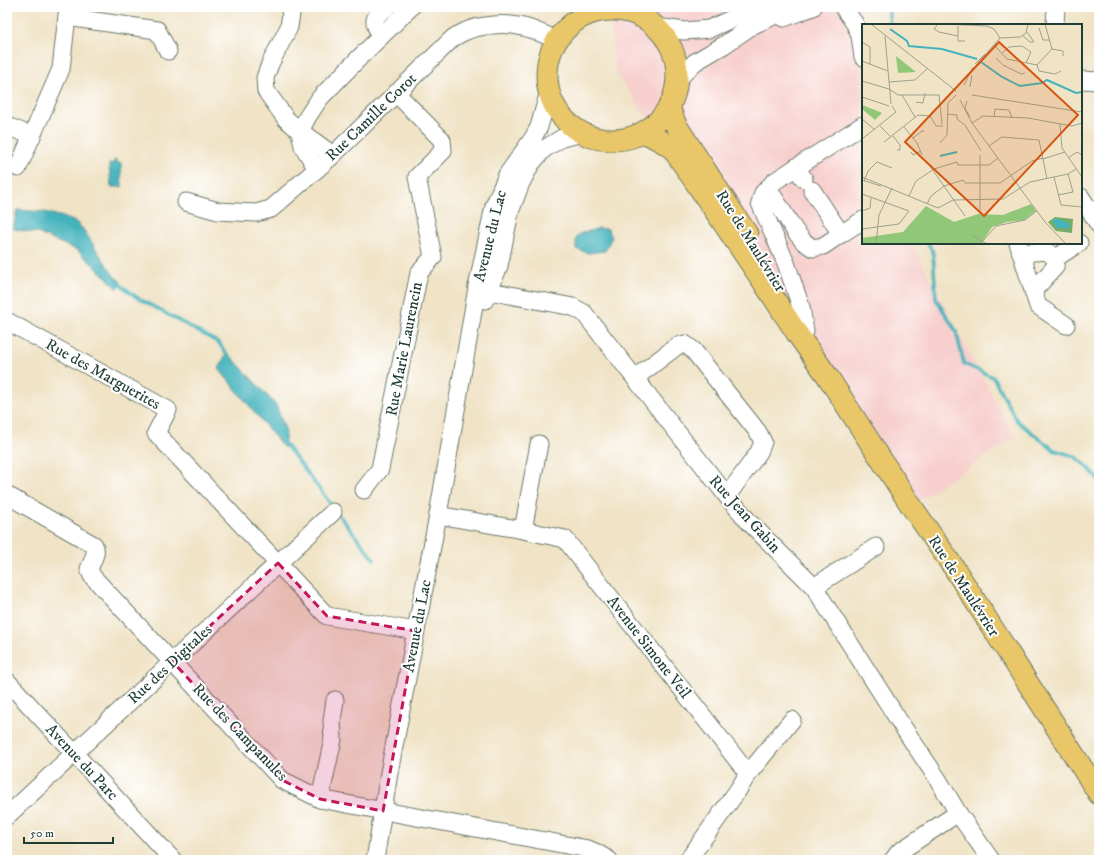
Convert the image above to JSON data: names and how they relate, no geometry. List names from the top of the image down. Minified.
{"streets":{"main road":["Rue de Maulévrier"],"street":["Rue Camille Corot","Avenue du Lac","Rue Marie Laurencin","Rue des Marguerites","Rue Jean Gabin","Avenue Simone Veil","Rue des Digitales","Rue des Campanules","Avenue du Parc"]},"crossings":[["Rue Camille Corot","Avenue du Lac"],["Rue Camille Corot","Rue de Maulévrier"],["Rue Camille Corot","Rue Marie Laurencin"],["Avenue du Lac","Rue de Maulévrier"],["Avenue du Lac","Rue Jean Gabin"],["Avenue du Lac","Avenue Simone Veil"],["Avenue du Lac","Rue des Campanules"],["Rue des Marguerites","Rue des Digitales"],["Rue des Digitales","Rue des Campanules"],["Rue des Digitales","Avenue du Parc"]],"scale_bar":"50 m"}
